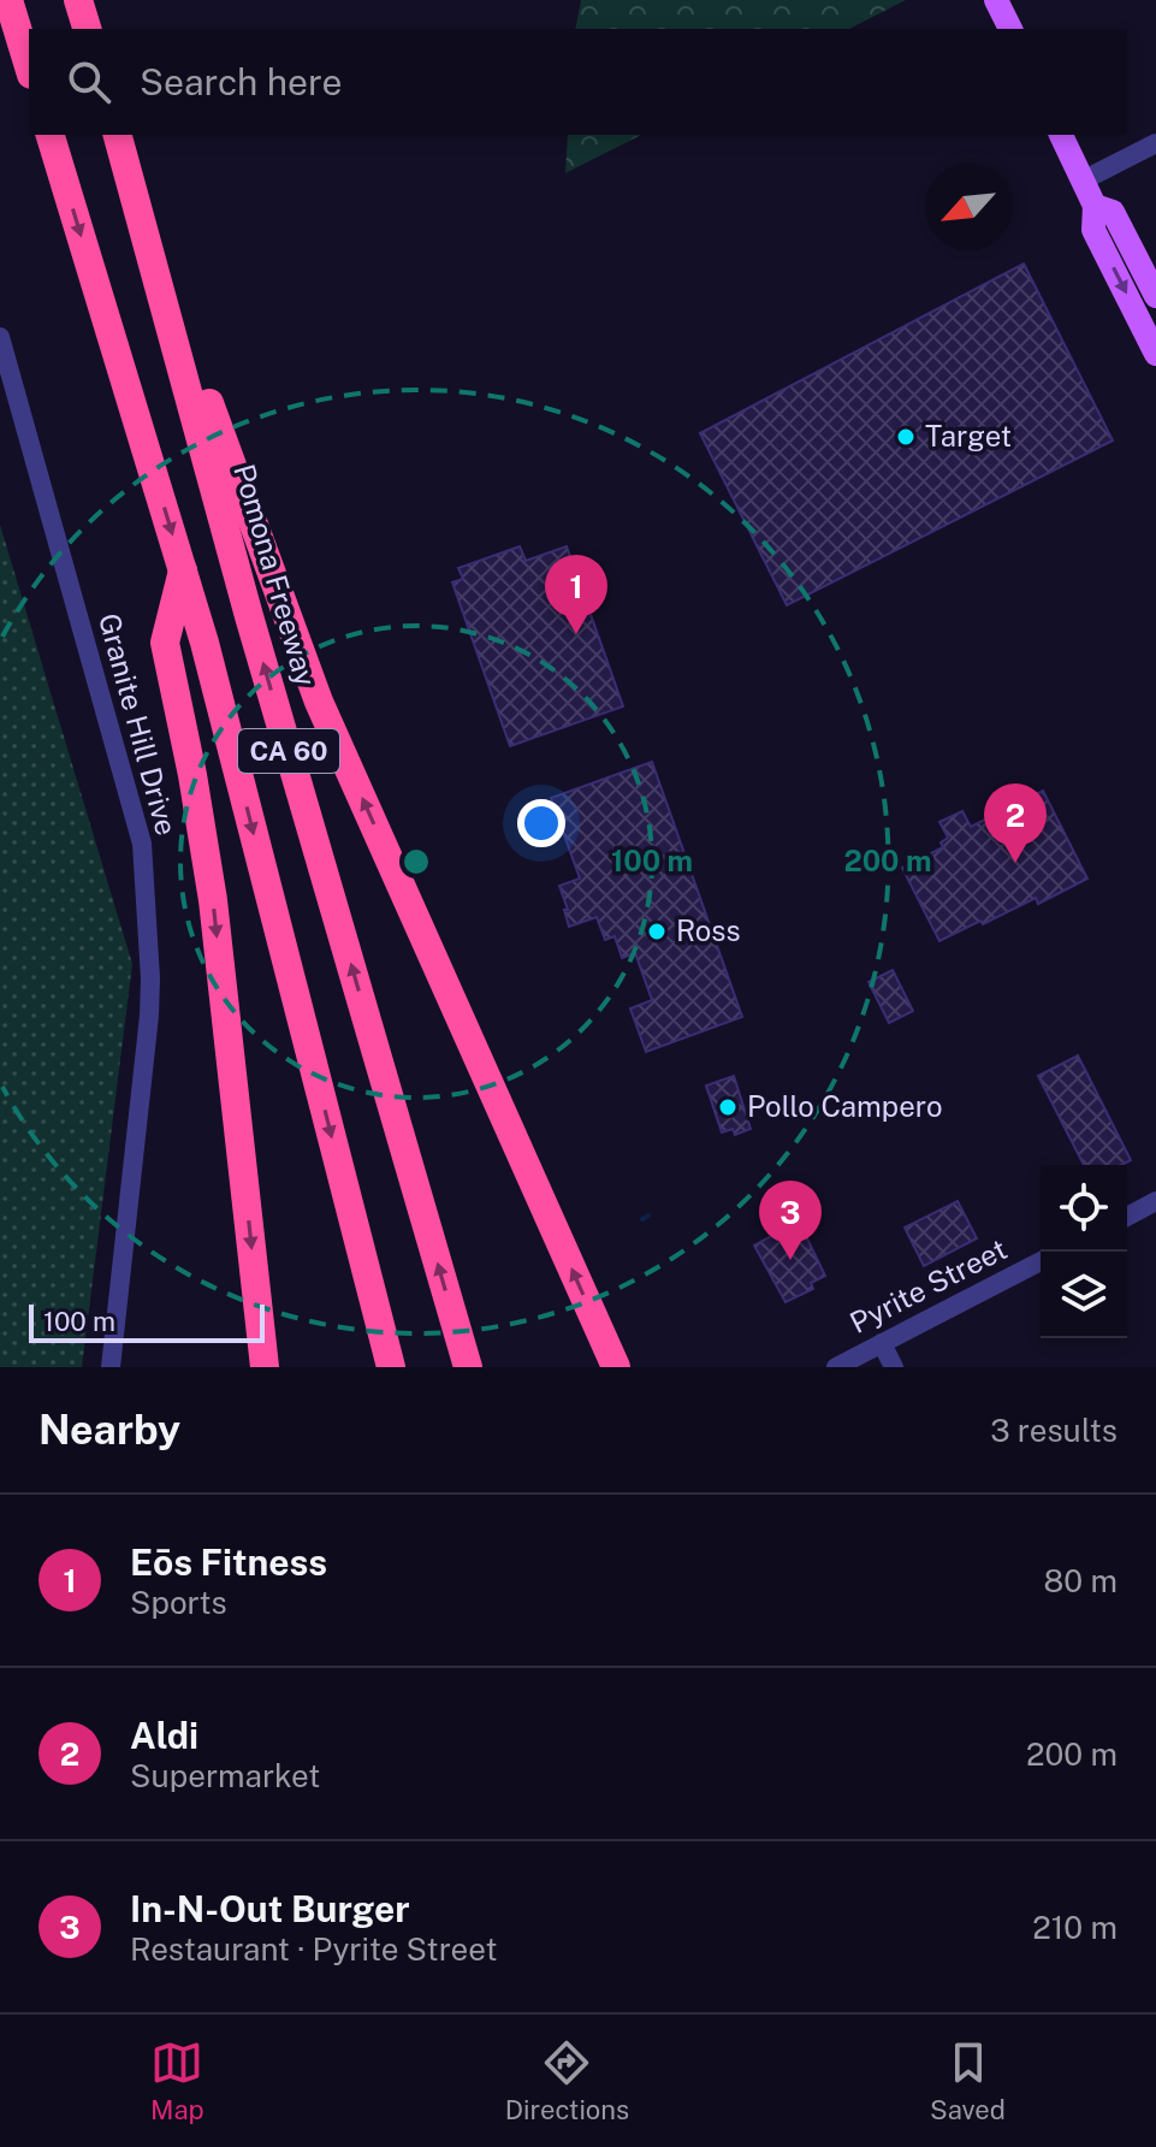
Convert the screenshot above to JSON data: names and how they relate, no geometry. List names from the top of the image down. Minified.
{"streets":{"highway":["Pomona Freeway","CA 60"],"street":["Granite Hill Drive","Pyrite Street"]},"places":["Target","Ross","Pollo Campero"],"scale_bar":"100 m","north":"bottom left","page":{"search":"Search here","pins":["1","2","3"],"scale":"100 m","heading":["Nearby","3 results"],"list":[{"mark":"1","name":"Eōs Fitness","note":"Sports","value":"80 m"},{"mark":"2","name":"Aldi","note":"Supermarket","value":"200 m"},{"mark":"3","name":"In-N-Out Burger","note":"Restaurant · Pyrite Street","value":"210 m"}],"nav":["Map","Directions","Saved"]},"rings":["100 m","200 m"]}
